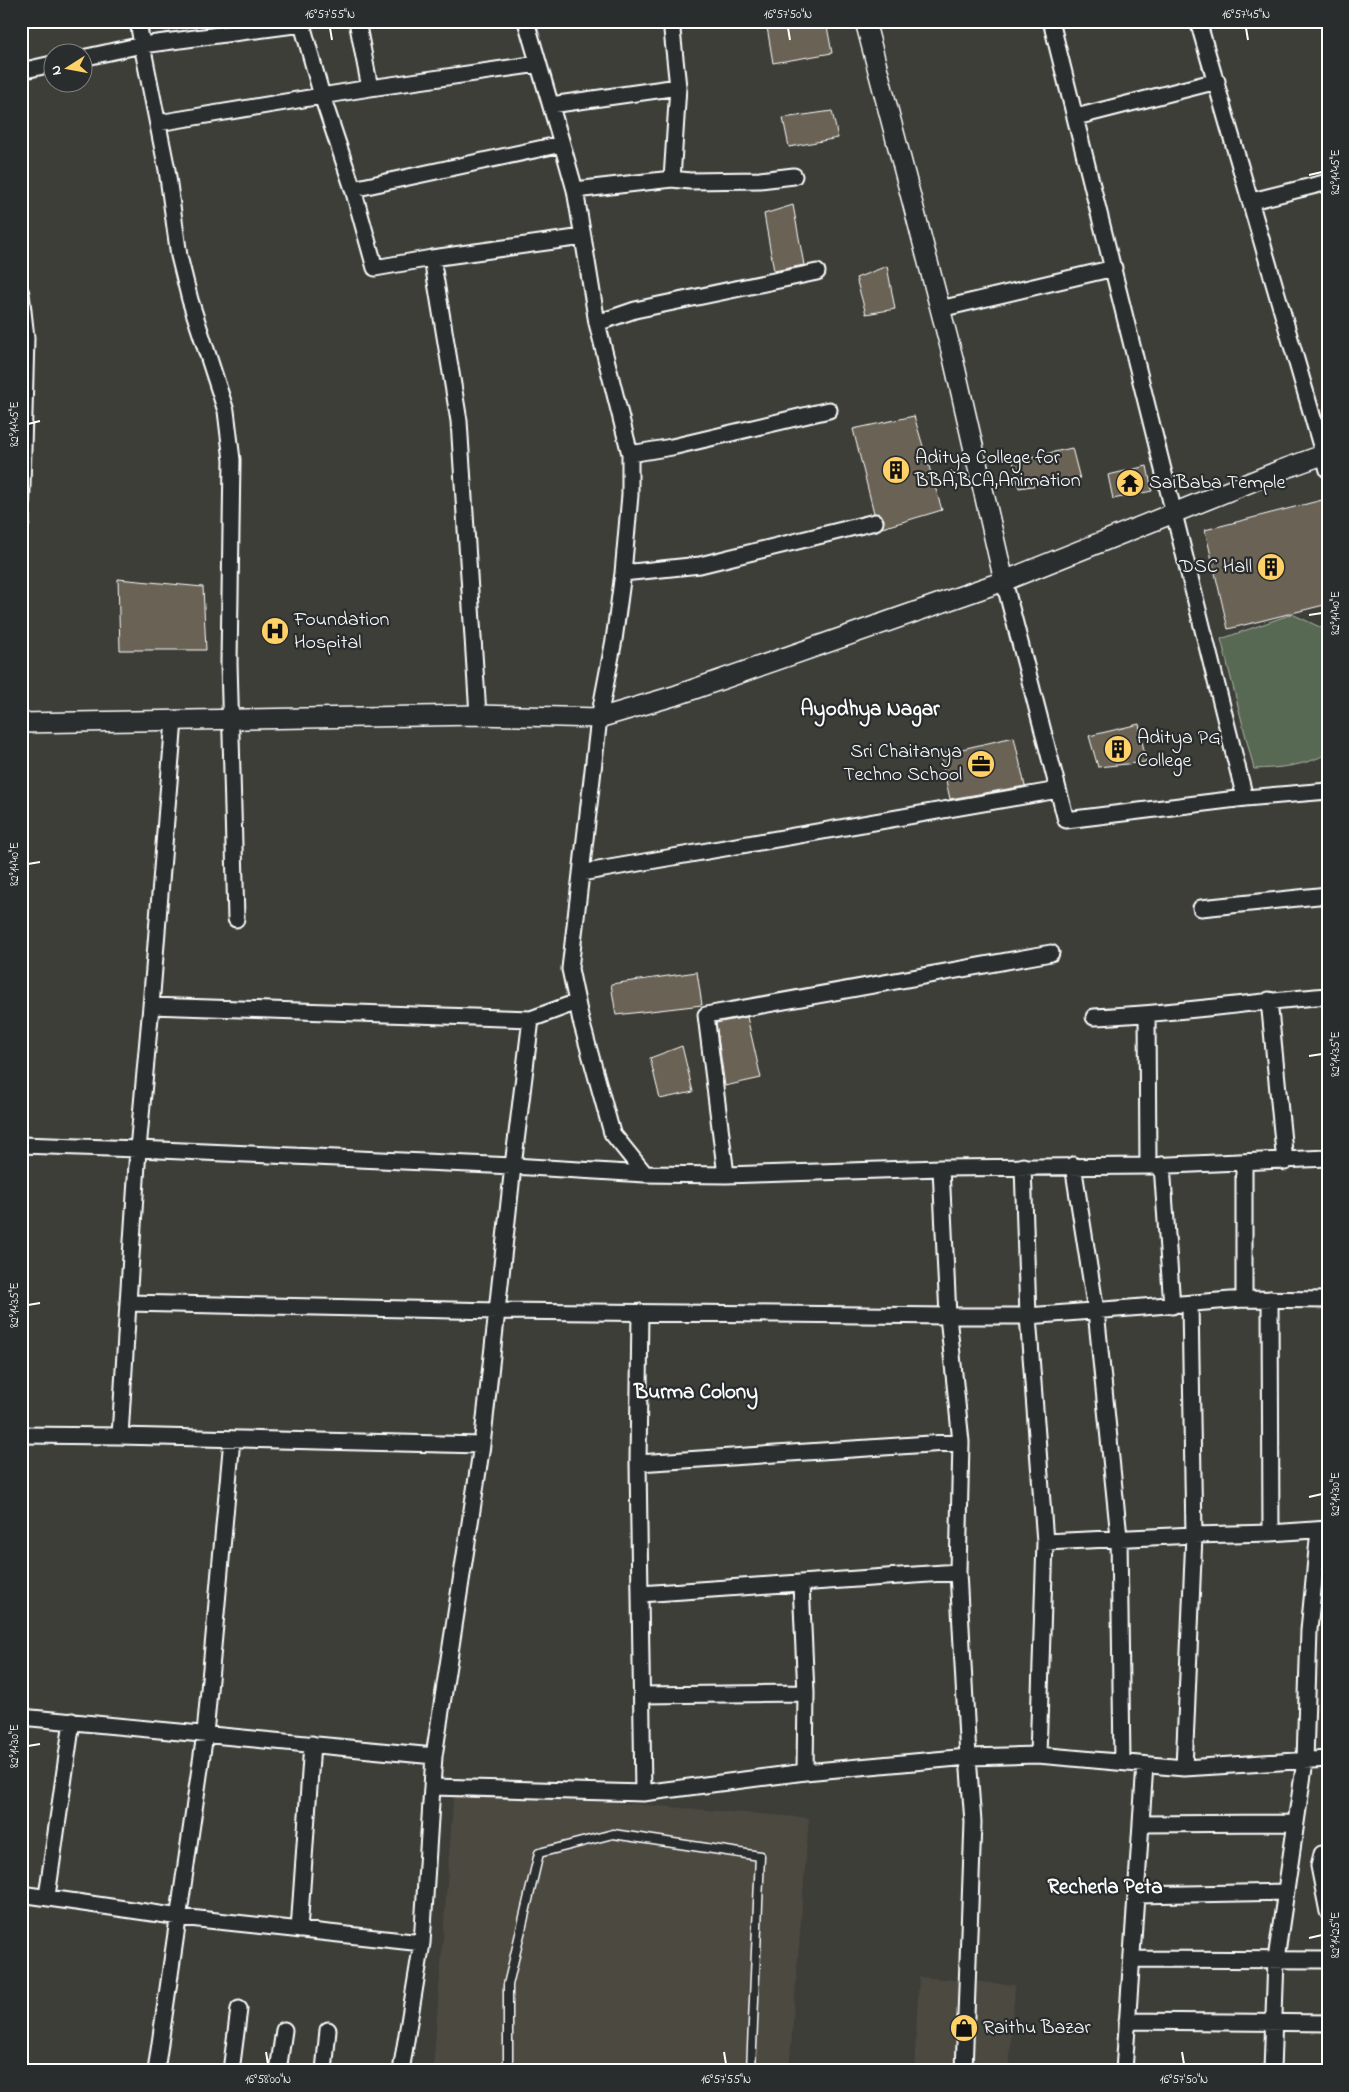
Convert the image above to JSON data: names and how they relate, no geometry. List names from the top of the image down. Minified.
{"districts":["Ayodhya Nagar","Burma Colony","Recherla Peta"],"places":{"building":["Aditya College for BBA,BCA,Animation","DSC Hall","Aditya PG College"],"temple":["SaiBaba Temple"],"hospital":["Foundation Hospital"],"office":["Sri Chaitanya Techno School"],"shop":["Raithu Bazar"]},"north":"left","coordinates":["16°57'55\"N","16°57'50\"N","16°57'45\"N","82°14'45\"E","82°14'40\"E","82°14'35\"E","82°14'30\"E","82°14'25\"E","16°58'00\"N"]}
